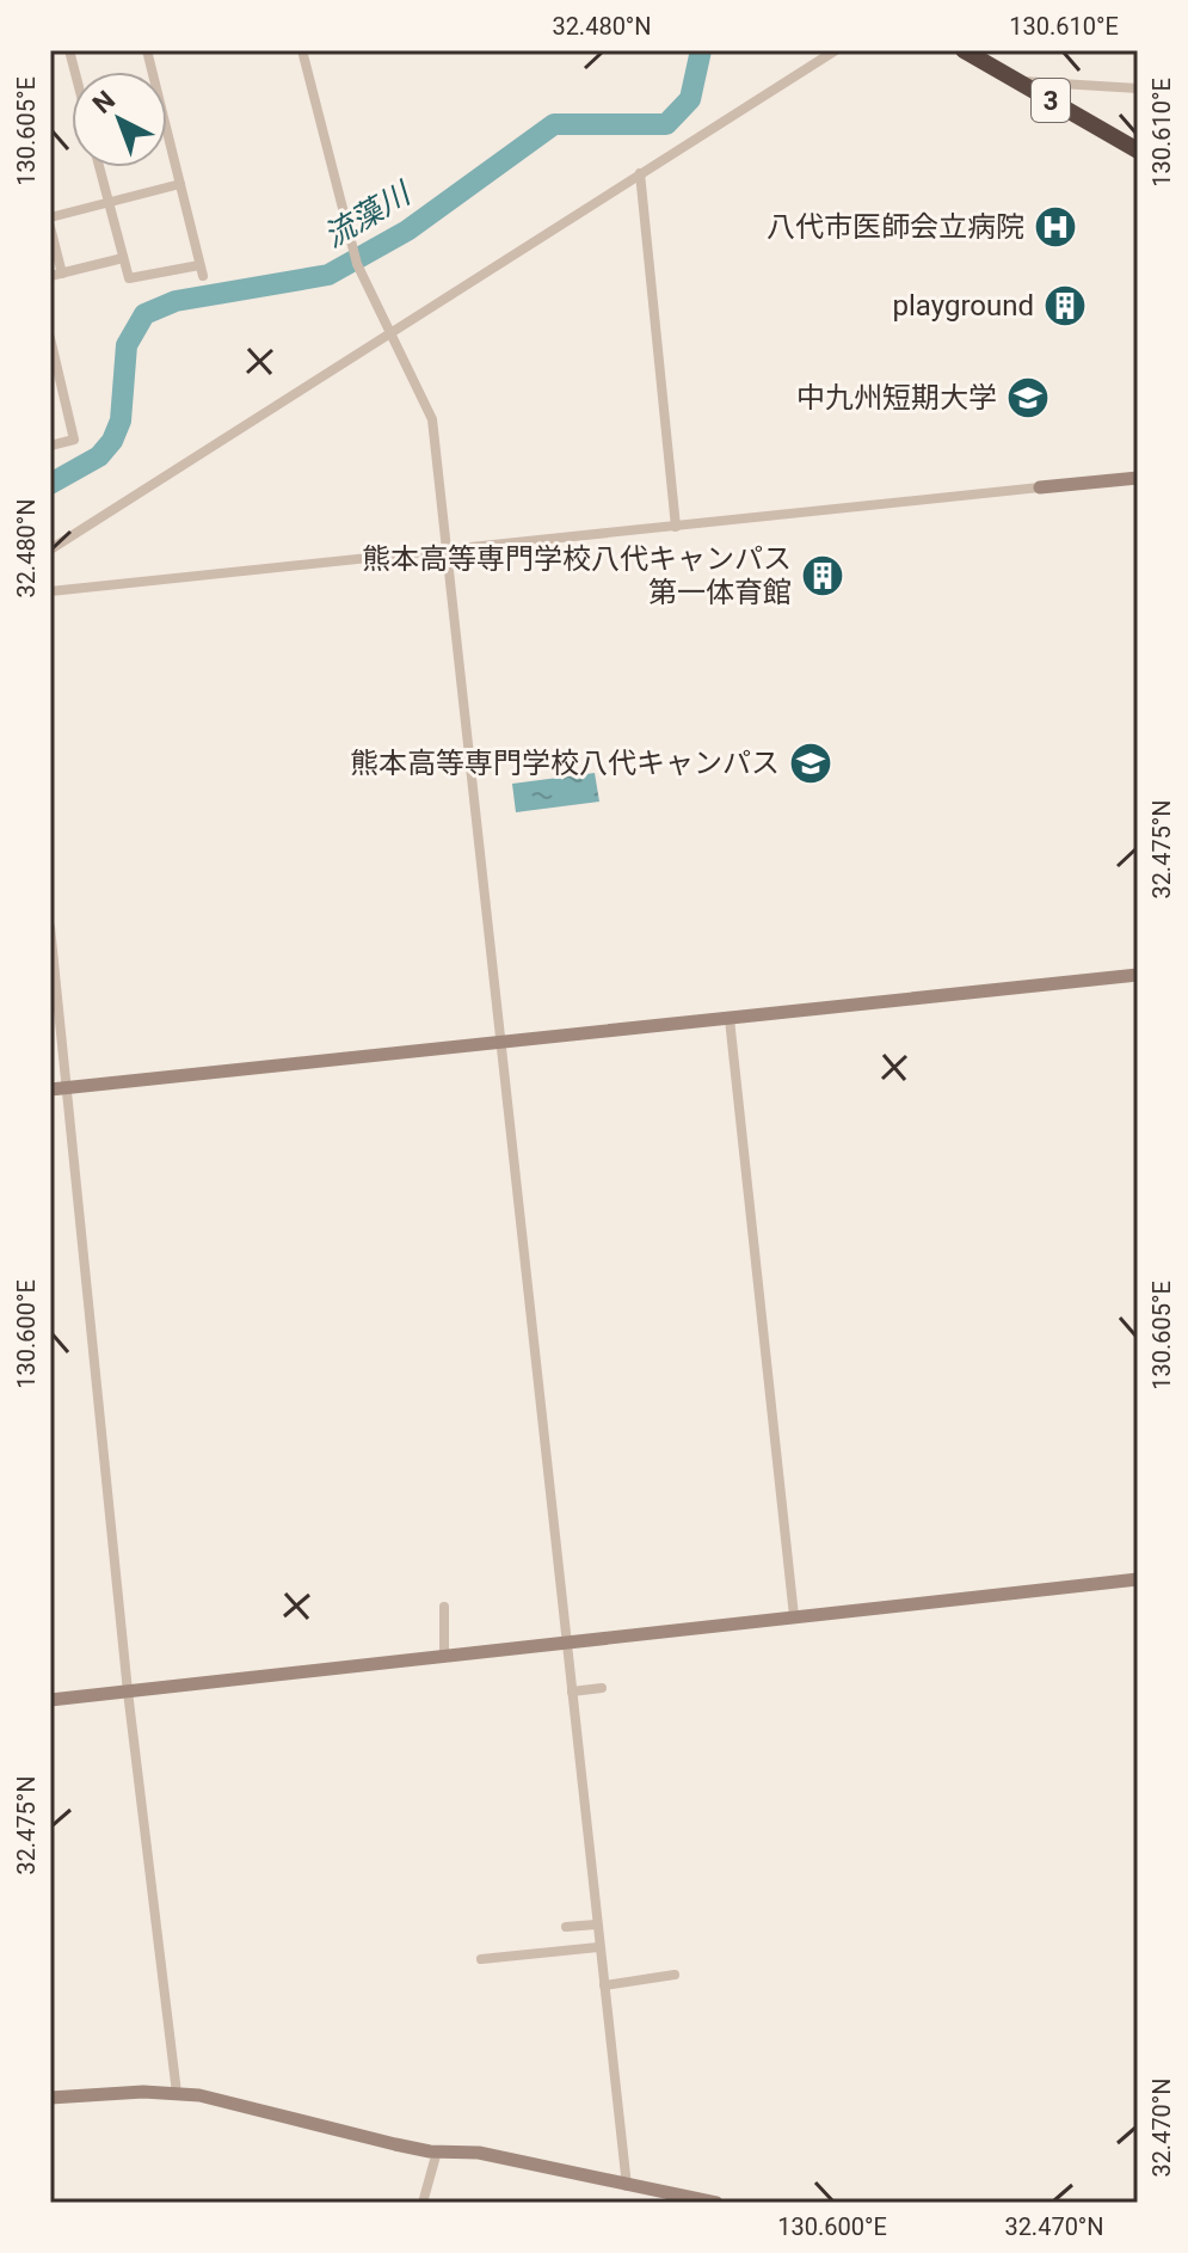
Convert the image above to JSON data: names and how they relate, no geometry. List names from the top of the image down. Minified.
{"streets":{"highway":["3"]},"water":["流藻川"],"places":{"hospital":["八代市医師会立病院"],"building":["playground","熊本高等専門学校八代キャンパス 第一体育館"],"school or university":["中九州短期大学","熊本高等専門学校八代キャンパス"]},"north":"top left","coordinates":["32.480°N","130.610°E","130.605°E","32.475°N","130.600°E","32.470°N"]}
